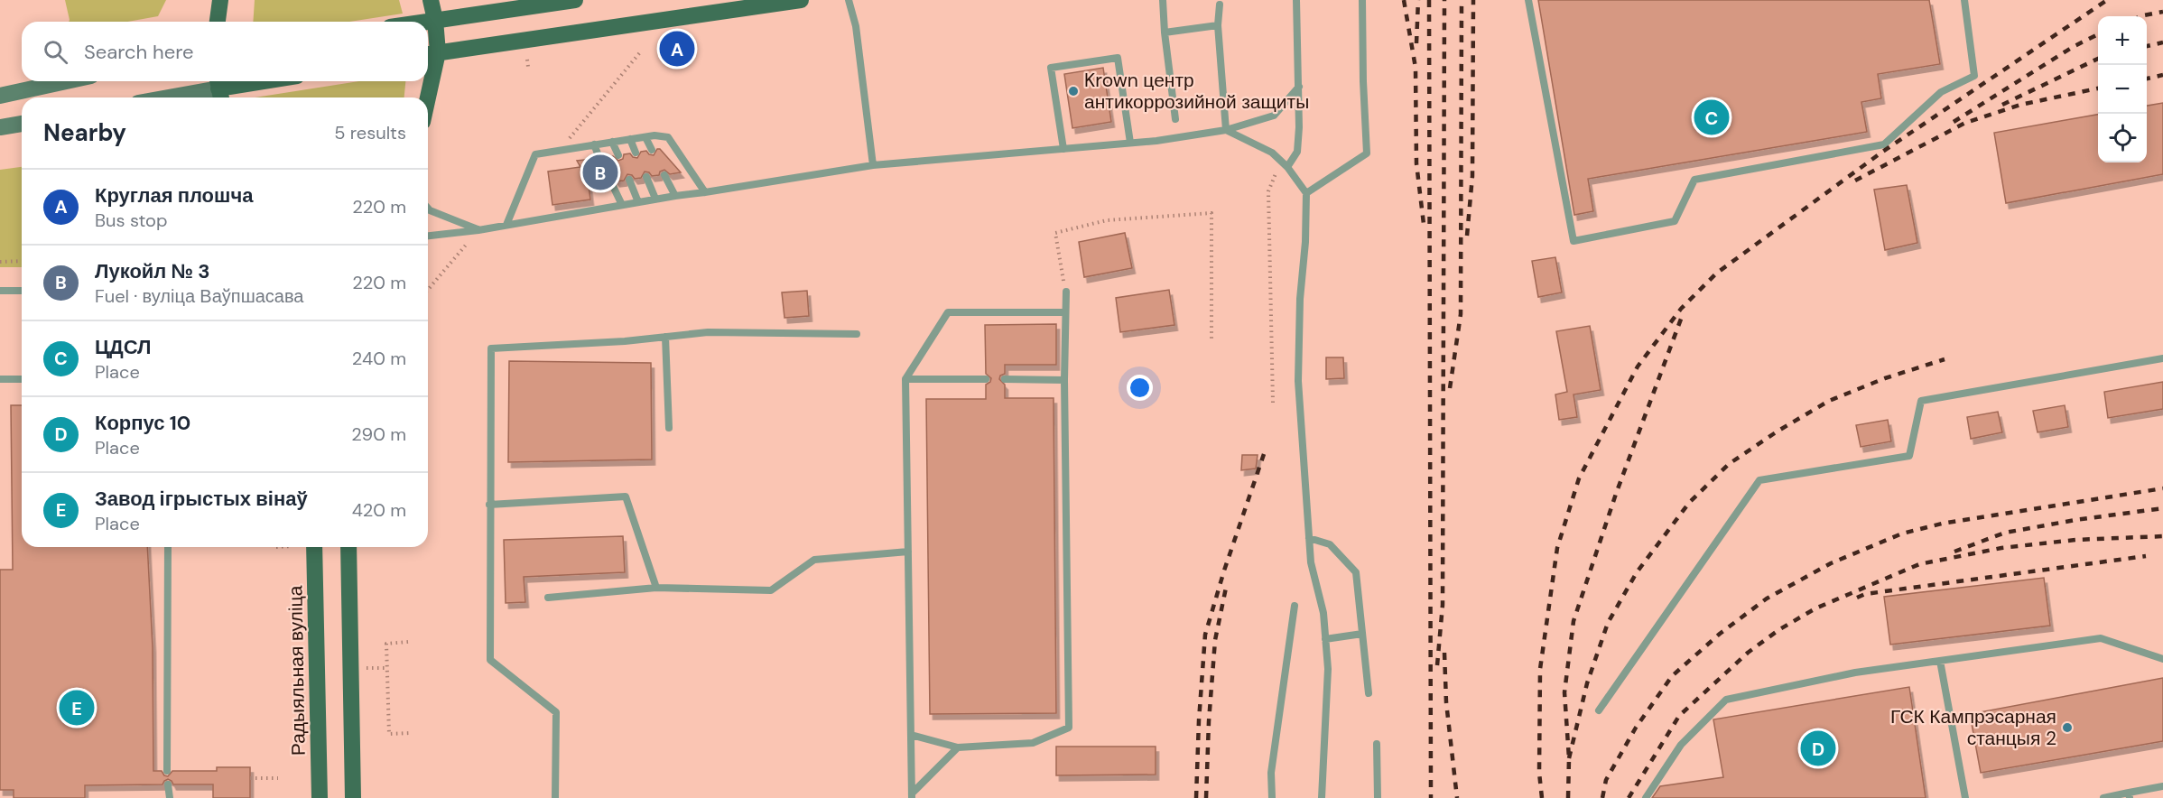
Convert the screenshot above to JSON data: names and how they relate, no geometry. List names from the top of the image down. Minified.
{"streets":{"main road":["Радыяльная вуліца"]},"places":["Krown центр антикоррозийной защиты","ГСК Кампрэсарная станцыя 2"],"page":{"map_buttons":["+","−"],"search":"Search here","pins":["A","C","B","E","D"],"heading":["Nearby","5 results"],"list":[{"mark":"A","name":"Круглая плошча","note":"Bus stop","value":"220 m"},{"mark":"B","name":"Лукойл № 3","note":"Fuel · вуліца Ваўпшасава","value":"220 m"},{"mark":"C","name":"ЦДСЛ","note":"Place","value":"240 m"},{"mark":"D","name":"Корпус 10","note":"Place","value":"290 m"},{"mark":"E","name":"Завод ігрыстых вінаў","note":"Place","value":"420 m"}]}}
